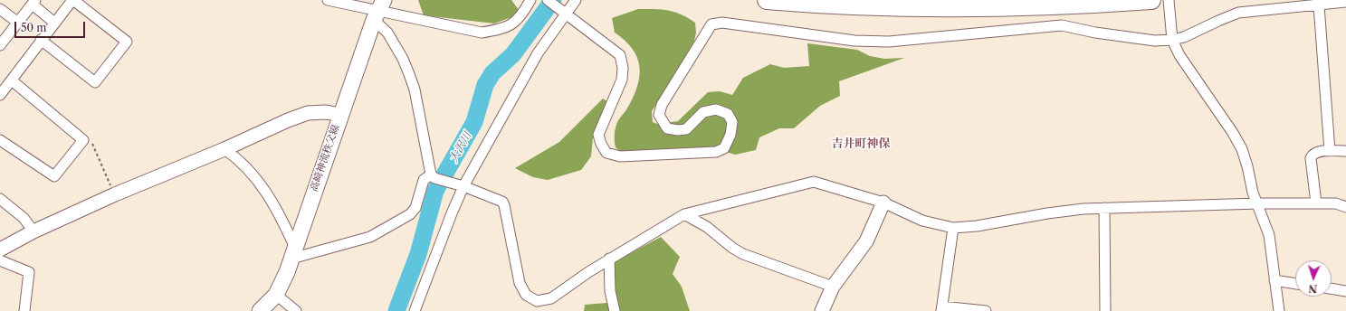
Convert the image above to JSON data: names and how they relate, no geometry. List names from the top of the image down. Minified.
{"streets":{"main road":["高崎神流秩父線"]},"districts":["吉井町神保"],"water":["大沢川"],"scale_bar":"50 m","north":"bottom"}
